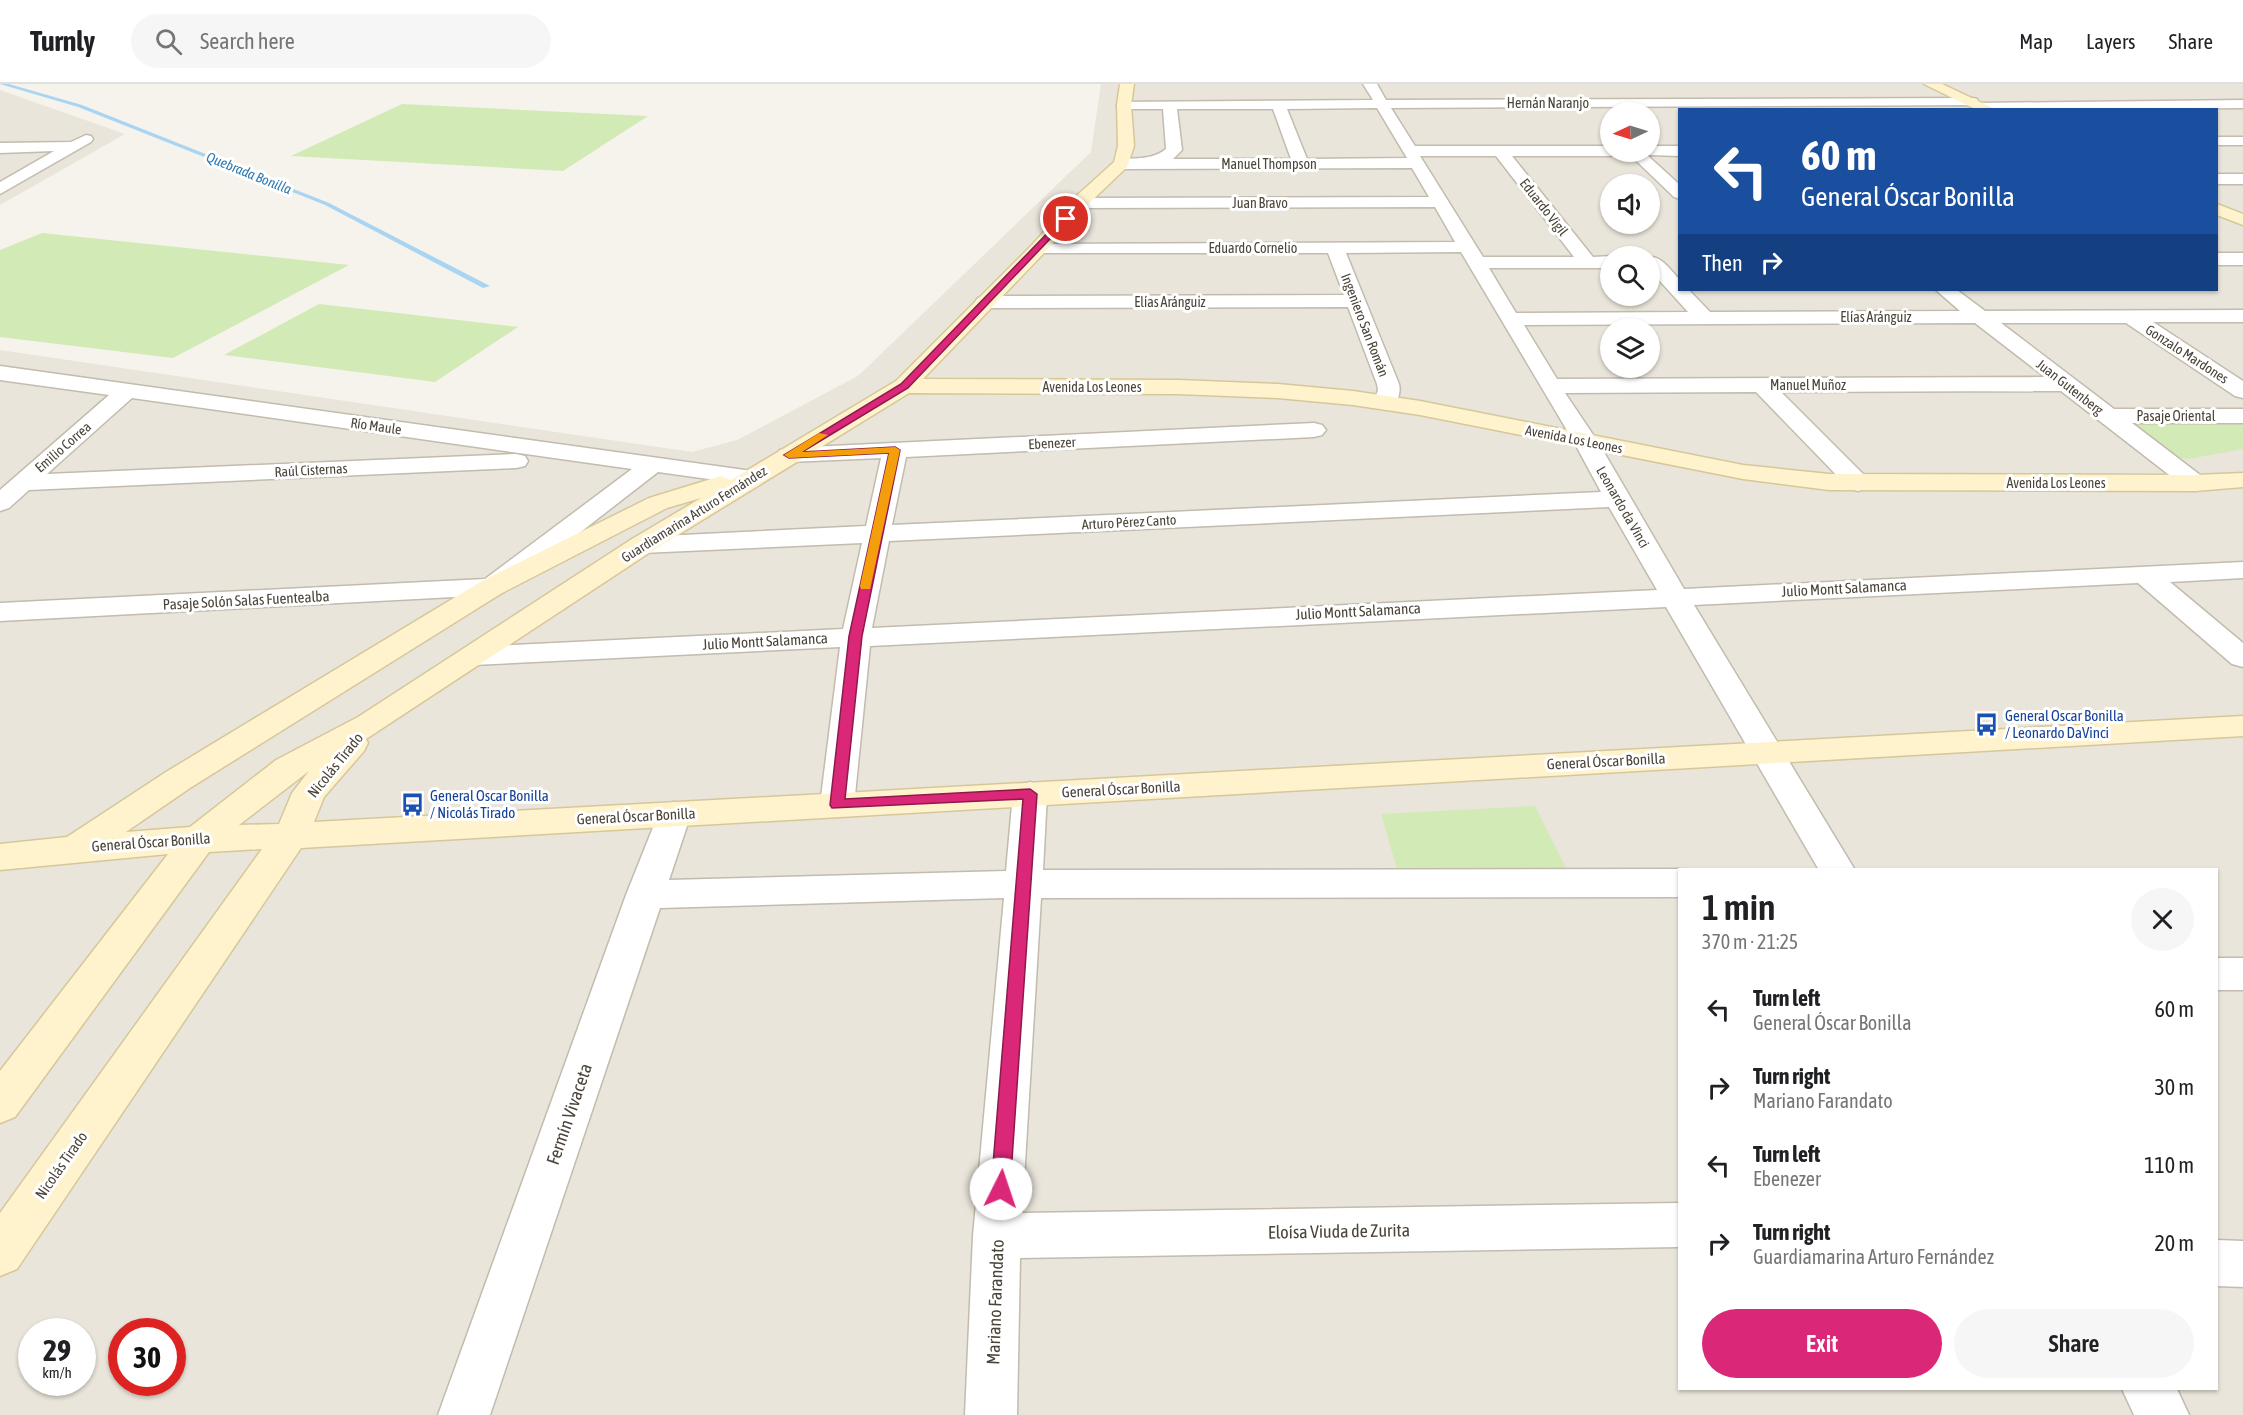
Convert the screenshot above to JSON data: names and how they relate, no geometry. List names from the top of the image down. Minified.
{"streets":{"main road":["Avenida Los Leones","Guardiamarina Arturo Fernández","General Óscar Bonilla","Nicolás Tirado"],"street":["Hernán Naranjo","Manuel Thompson","Juan Bravo","Eduardo Vigil","Eduardo Cornelio","Elías Aránguiz","Ingeniero San Román","Gonzalo Mardones","Manuel Muñoz","Juan Gutenberg","Pasaje Oriental","Río Maule","Ebenezer","Emilio Correa","Raúl Cisternas","Leonardo da Vinci","Arturo Pérez Canto","Julio Montt Salamanca","Pasaje Solón Salas Fuentealba","Fermín Vivaceta","Eloísa Viuda de Zurita","Mariano Farandato"]},"crossings":[["Hernán Naranjo","Leonardo da Vinci"],["Manuel Thompson","Eduardo Vigil"],["Manuel Thompson","Leonardo da Vinci"],["Manuel Thompson","Guardiamarina Arturo Fernández"],["Juan Bravo","Leonardo da Vinci"],["Juan Bravo","Guardiamarina Arturo Fernández"],["Eduardo Vigil","Eduardo Cornelio"],["Eduardo Cornelio","Ingeniero San Román"],["Eduardo Cornelio","Leonardo da Vinci"],["Eduardo Cornelio","Guardiamarina Arturo Fernández"],["Elías Aránguiz","Ingeniero San Román"],["Elías Aránguiz","Gonzalo Mardones"],["Elías Aránguiz","Juan Gutenberg"],["Elías Aránguiz","Leonardo da Vinci"],["Elías Aránguiz","Guardiamarina Arturo Fernández"],["Ingeniero San Román","Avenida Los Leones"],["Manuel Muñoz","Juan Gutenberg"],["Manuel Muñoz","Leonardo da Vinci"],["Avenida Los Leones","Juan Gutenberg"],["Avenida Los Leones","Leonardo da Vinci"],["Avenida Los Leones","Guardiamarina Arturo Fernández"],["Juan Gutenberg","Pasaje Oriental"],["Río Maule","Emilio Correa"],["Río Maule","Raúl Cisternas"],["Río Maule","Guardiamarina Arturo Fernández"],["Ebenezer","Guardiamarina Arturo Fernández"],["Emilio Correa","Raúl Cisternas"],["Leonardo da Vinci","Arturo Pérez Canto"],["Leonardo da Vinci","Julio Montt Salamanca"],["Leonardo da Vinci","General Óscar Bonilla"],["Guardiamarina Arturo Fernández","Arturo Pérez Canto"],["Guardiamarina Arturo Fernández","Julio Montt Salamanca"],["Guardiamarina Arturo Fernández","Nicolás Tirado"],["General Óscar Bonilla","Nicolás Tirado"],["General Óscar Bonilla","Fermín Vivaceta"],["General Óscar Bonilla","Mariano Farandato"],["Eloísa Viuda de Zurita","Mariano Farandato"]],"water":["Quebrada Bonilla"],"places":{"bus stop":["General Oscar Bonilla / Leonardo DaVinci","General Oscar Bonilla / Nicolás Tirado"]},"north":"left","page":{"header":"Turnly","search":"Search here","nav":["Map","Layers","Share"],"turn":["60 m","General Óscar Bonilla"],"then":"Then","heading":["1 min","370 m · 21:25"],"list":[{"name":"Turn left","note":"General Óscar Bonilla","value":"60 m"},{"name":"Turn right","note":"Mariano Farandato","value":"30 m"},{"name":"Turn left","note":"Ebenezer","value":"110 m"},{"name":"Turn right","note":"Guardiamarina Arturo Fernández","value":"20 m"}],"buttons":["Exit","Share"],"speed":"29 km/h","limit":"30"}}
